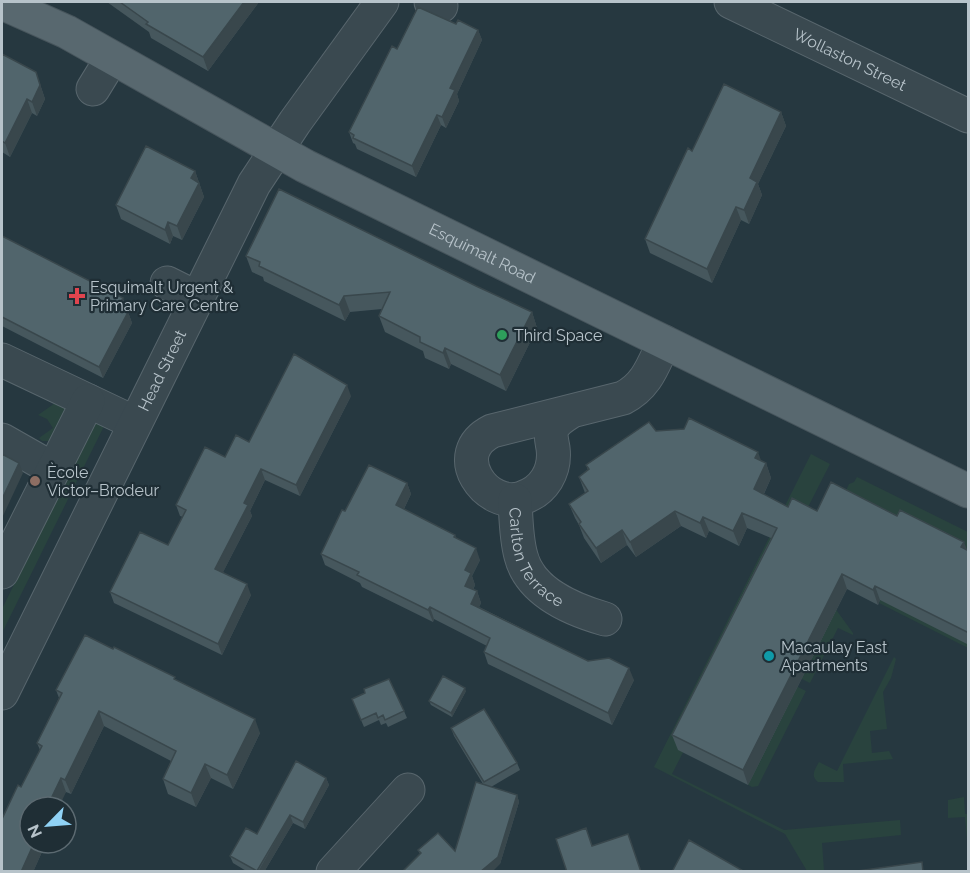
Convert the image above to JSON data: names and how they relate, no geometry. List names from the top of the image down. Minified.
{"streets":{"main road":["Esquimalt Road"],"street":["Wollaston Street","Head Street","Carlton Terrace"]},"crossings":[["Esquimalt Road","Head Street"],["Esquimalt Road","Carlton Terrace"]],"places":{"health":["Esquimalt Urgent & Primary Care Centre"],"other":["Third Space","Ècole Victor–Brodeur","Macaulay East Apartments"]},"north":"bottom left"}
